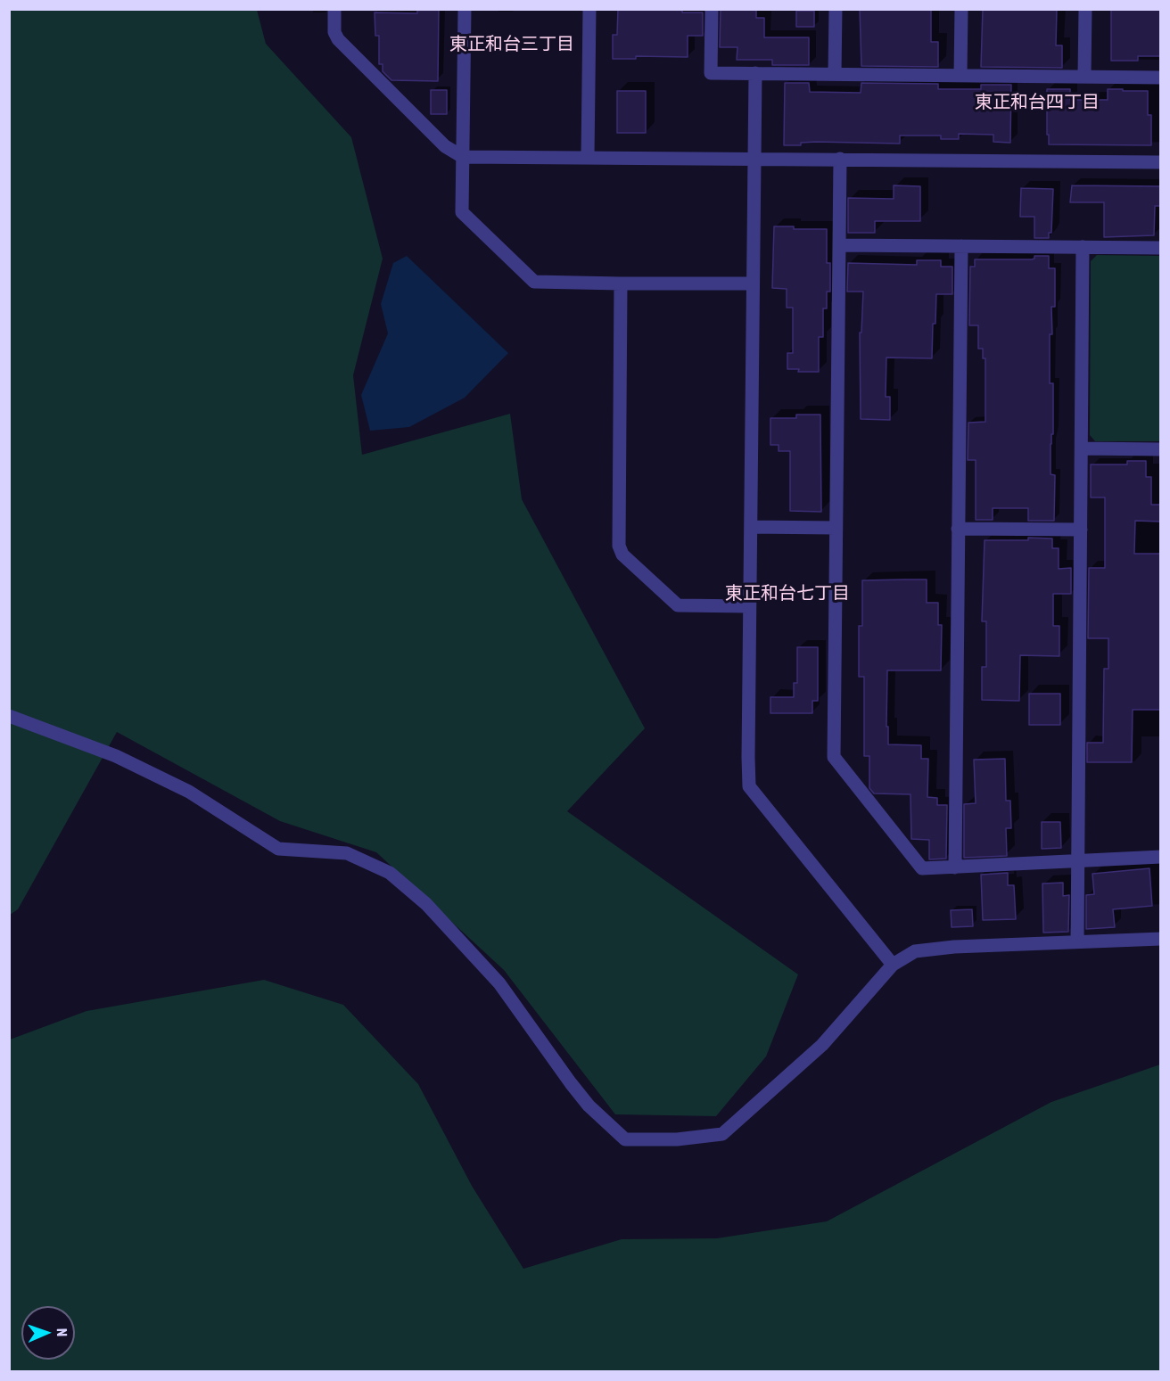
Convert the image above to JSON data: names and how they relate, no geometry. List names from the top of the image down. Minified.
{"districts":["東正和台三丁目","東正和台四丁目","東正和台七丁目"],"north":"right"}
